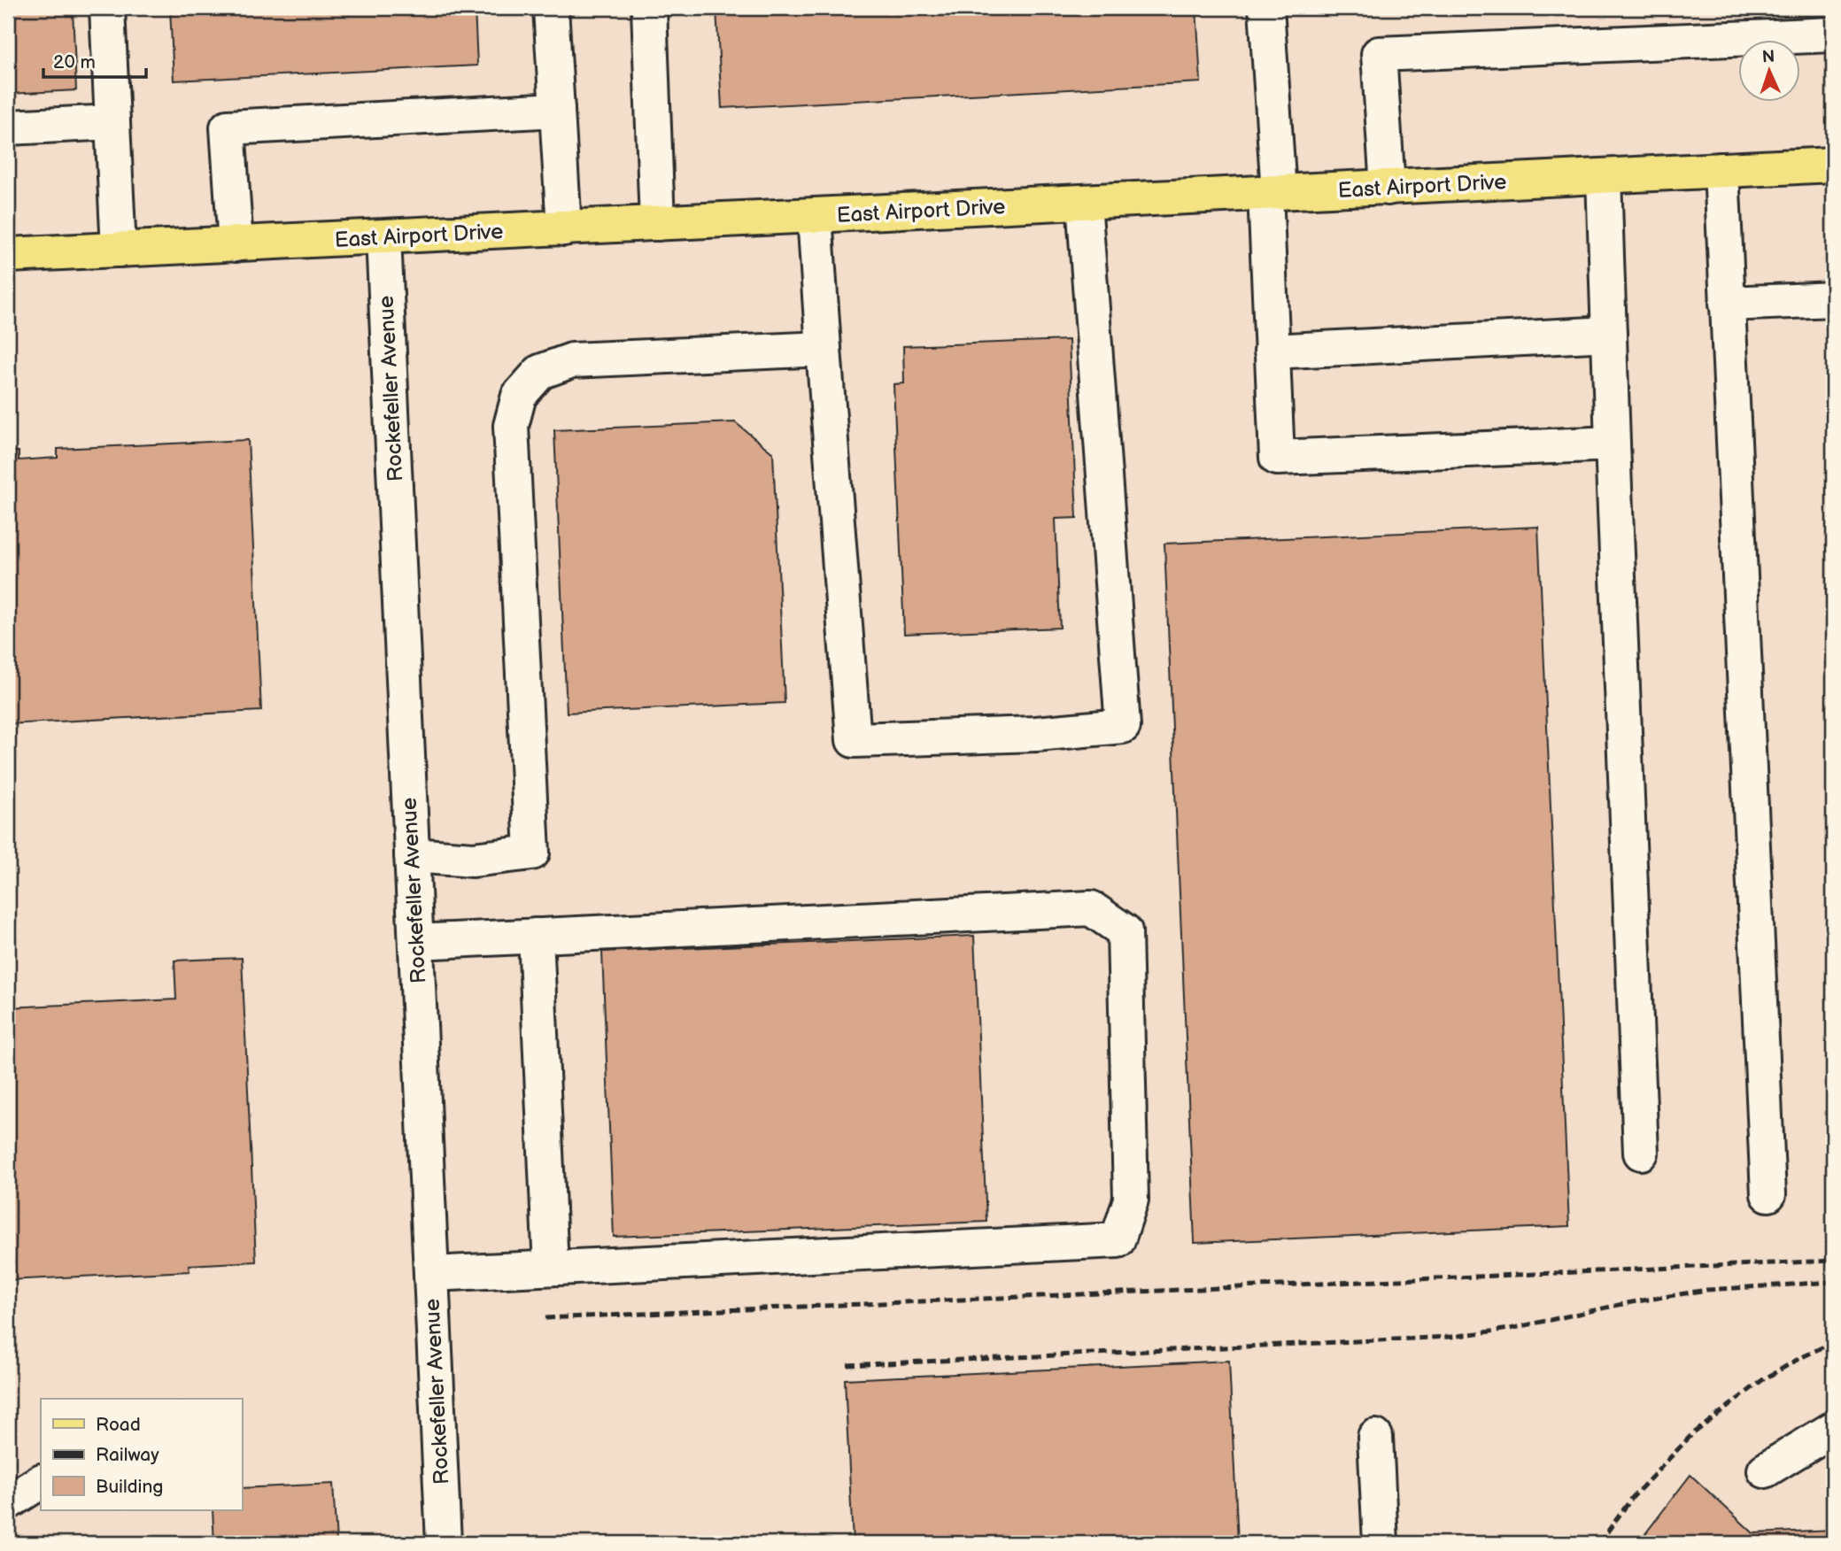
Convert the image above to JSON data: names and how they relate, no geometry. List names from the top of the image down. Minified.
{"streets":{"main road":["East Airport Drive"],"street":["Rockefeller Avenue"]},"crossings":[["East Airport Drive","Rockefeller Avenue"]],"legend":["Road","Railway","Building"],"scale_bar":"20 m","north":"top"}
